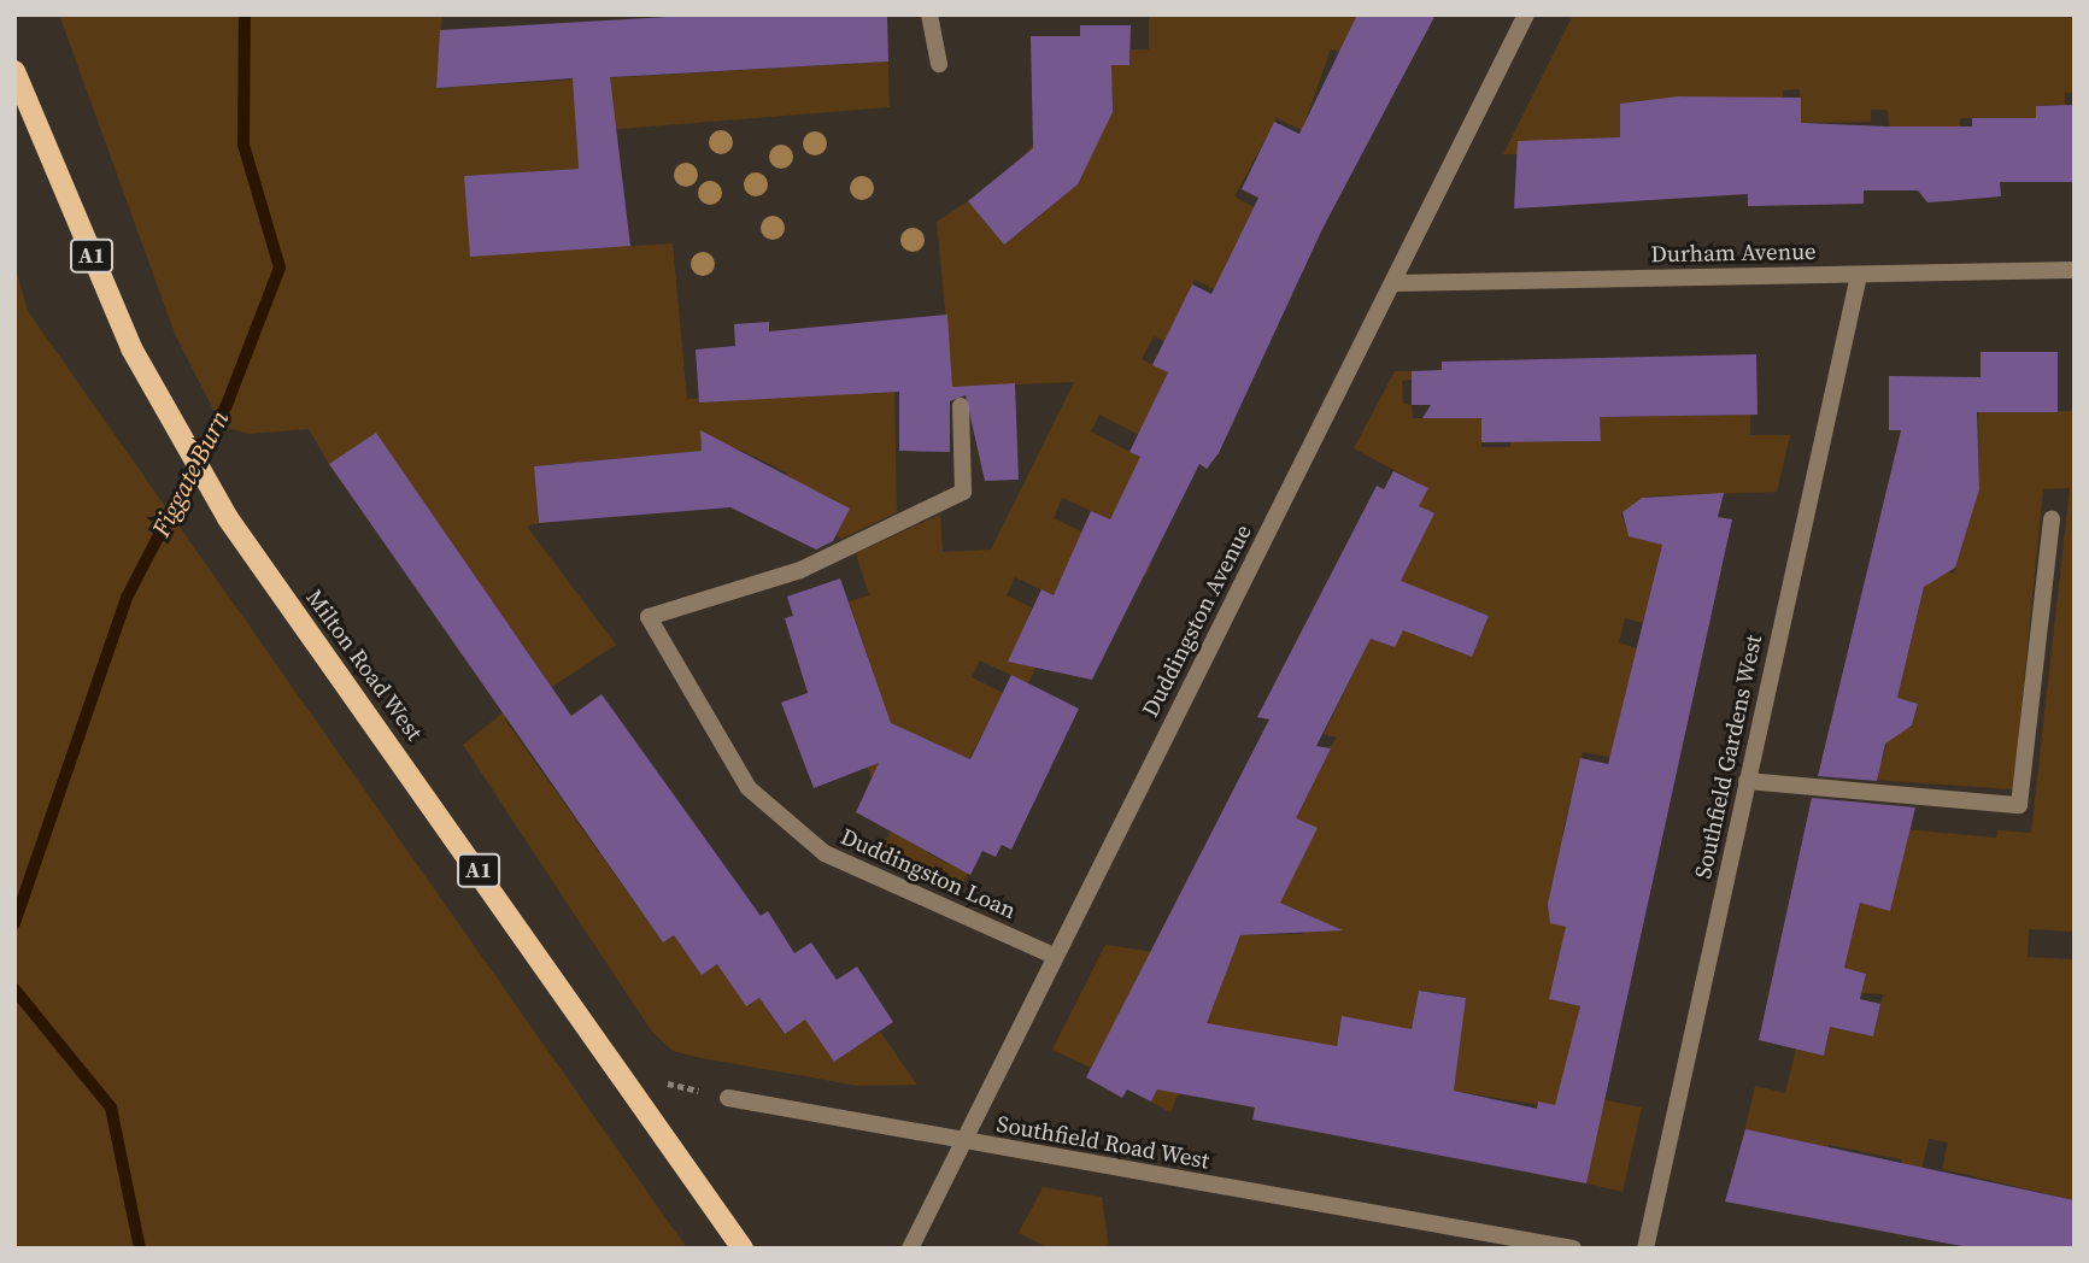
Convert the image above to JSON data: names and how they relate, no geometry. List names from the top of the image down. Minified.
{"streets":{"main road":["A1","Milton Road West"],"street":["Durham Avenue","Duddingston Avenue","Southfield Gardens West","Duddingston Loan","Southfield Road West"]},"crossings":[["Durham Avenue","Duddingston Avenue"],["Durham Avenue","Southfield Gardens West"],["Duddingston Avenue","Duddingston Loan"],["Duddingston Avenue","Southfield Road West"]],"water":["Figgate Burn"]}
